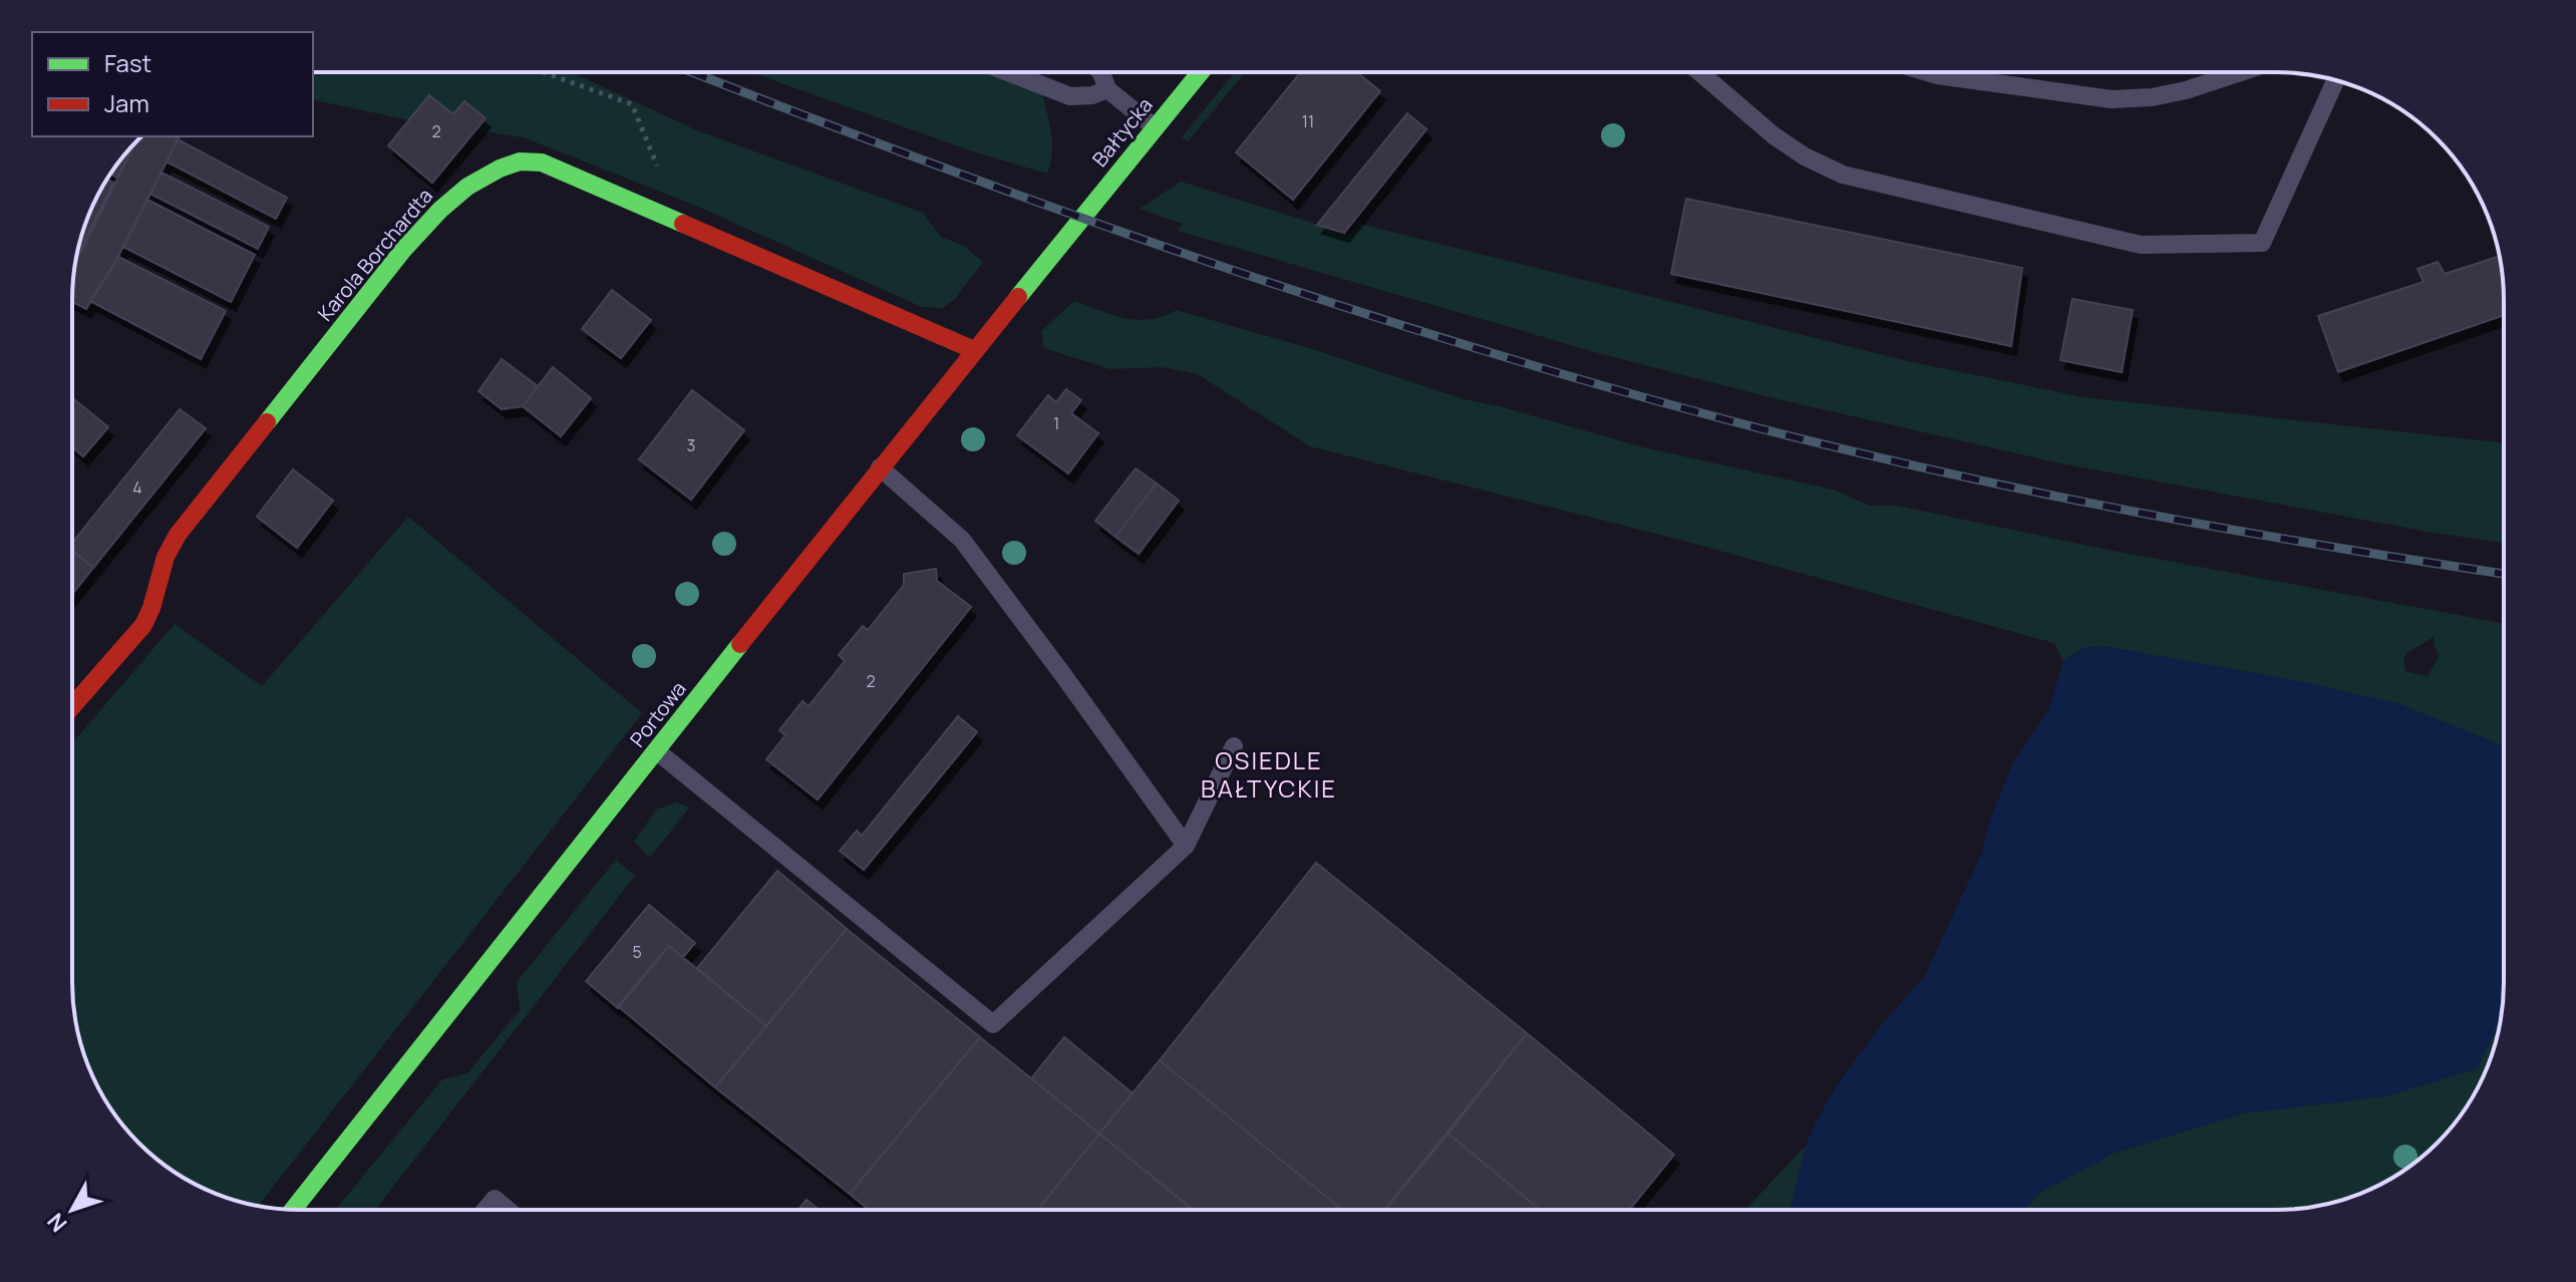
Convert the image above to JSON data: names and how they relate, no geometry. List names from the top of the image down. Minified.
{"streets":{"main road":["Bałtycka","Karola Borchardta","Portowa"]},"crossings":[["Bałtycka","Portowa"],["Karola Borchardta","Portowa"]],"districts":["OSIEDLE BAŁTYCKIE"],"house_numbers":["11","2","1","3","4","2","5"],"legend":["Fast","Jam"],"north":"bottom left"}
